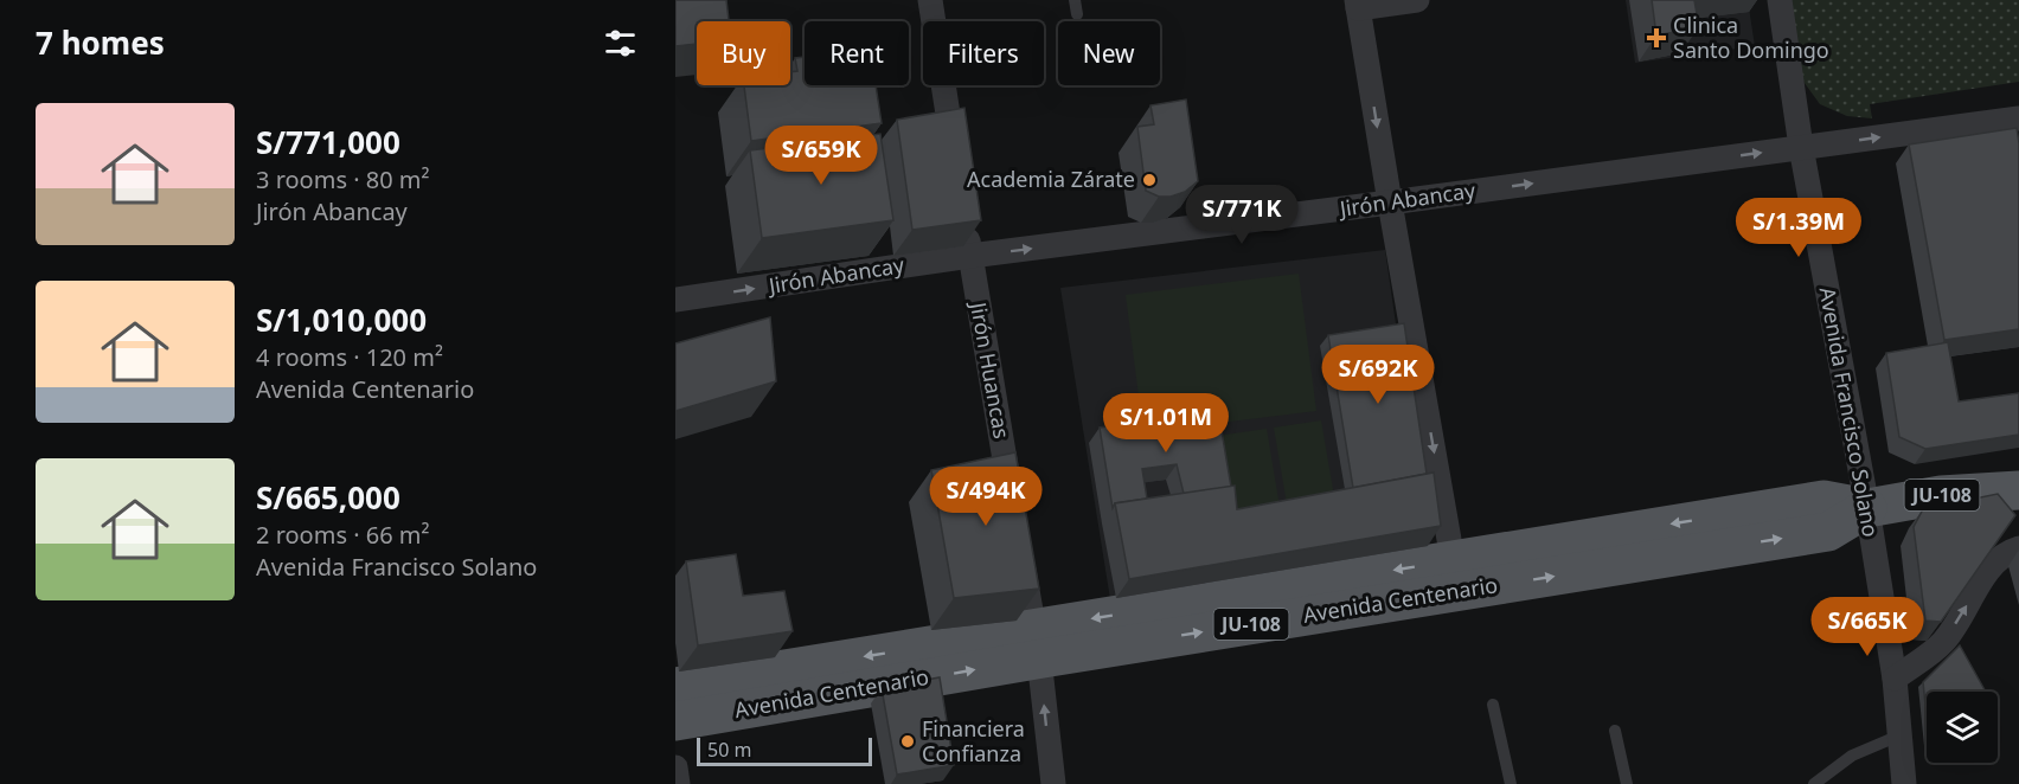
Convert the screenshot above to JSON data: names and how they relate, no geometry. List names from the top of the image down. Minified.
{"streets":{"main road":["JU-108","Avenida Centenario"],"street":["Jirón Abancay","Jirón Huancas","Avenida Francisco Solano"]},"crossings":[["Jirón Abancay","Jirón Huancas"],["Jirón Abancay","Avenida Francisco Solano"],["Avenida Francisco Solano","Avenida Centenario"]],"one_way":["Jirón Abancay"],"places":{"health":["Clinica Santo Domingo"],"other":["Academia Zárate","Financiera Confianza"]},"scale_bar":"50 m","page":{"heading":"7 homes","chip":["Buy","Rent","Filters","New"],"list":[{"name":"S/771,000","note":"3 rooms · 80 m² · Jirón Abancay"},{"name":"S/1,010,000","note":"4 rooms · 120 m² · Avenida Centenario"},{"name":"S/665,000","note":"2 rooms · 66 m² · Avenida Francisco Solano"}],"price":["S/659K","S/771K","S/1.39M","S/692K","S/1.01M","S/494K","S/665K"],"scale":"50 m"}}
